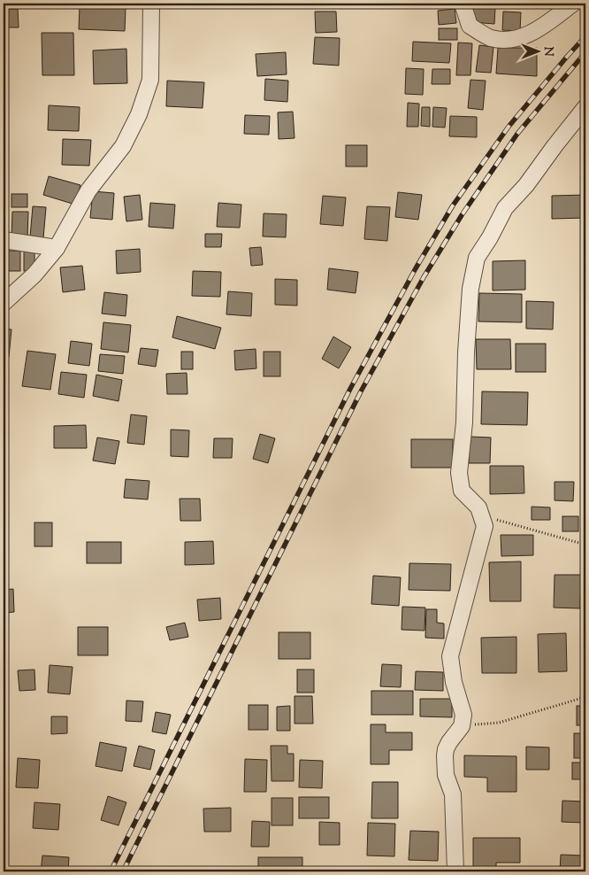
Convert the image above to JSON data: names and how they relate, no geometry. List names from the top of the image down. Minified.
{"north":"right"}
